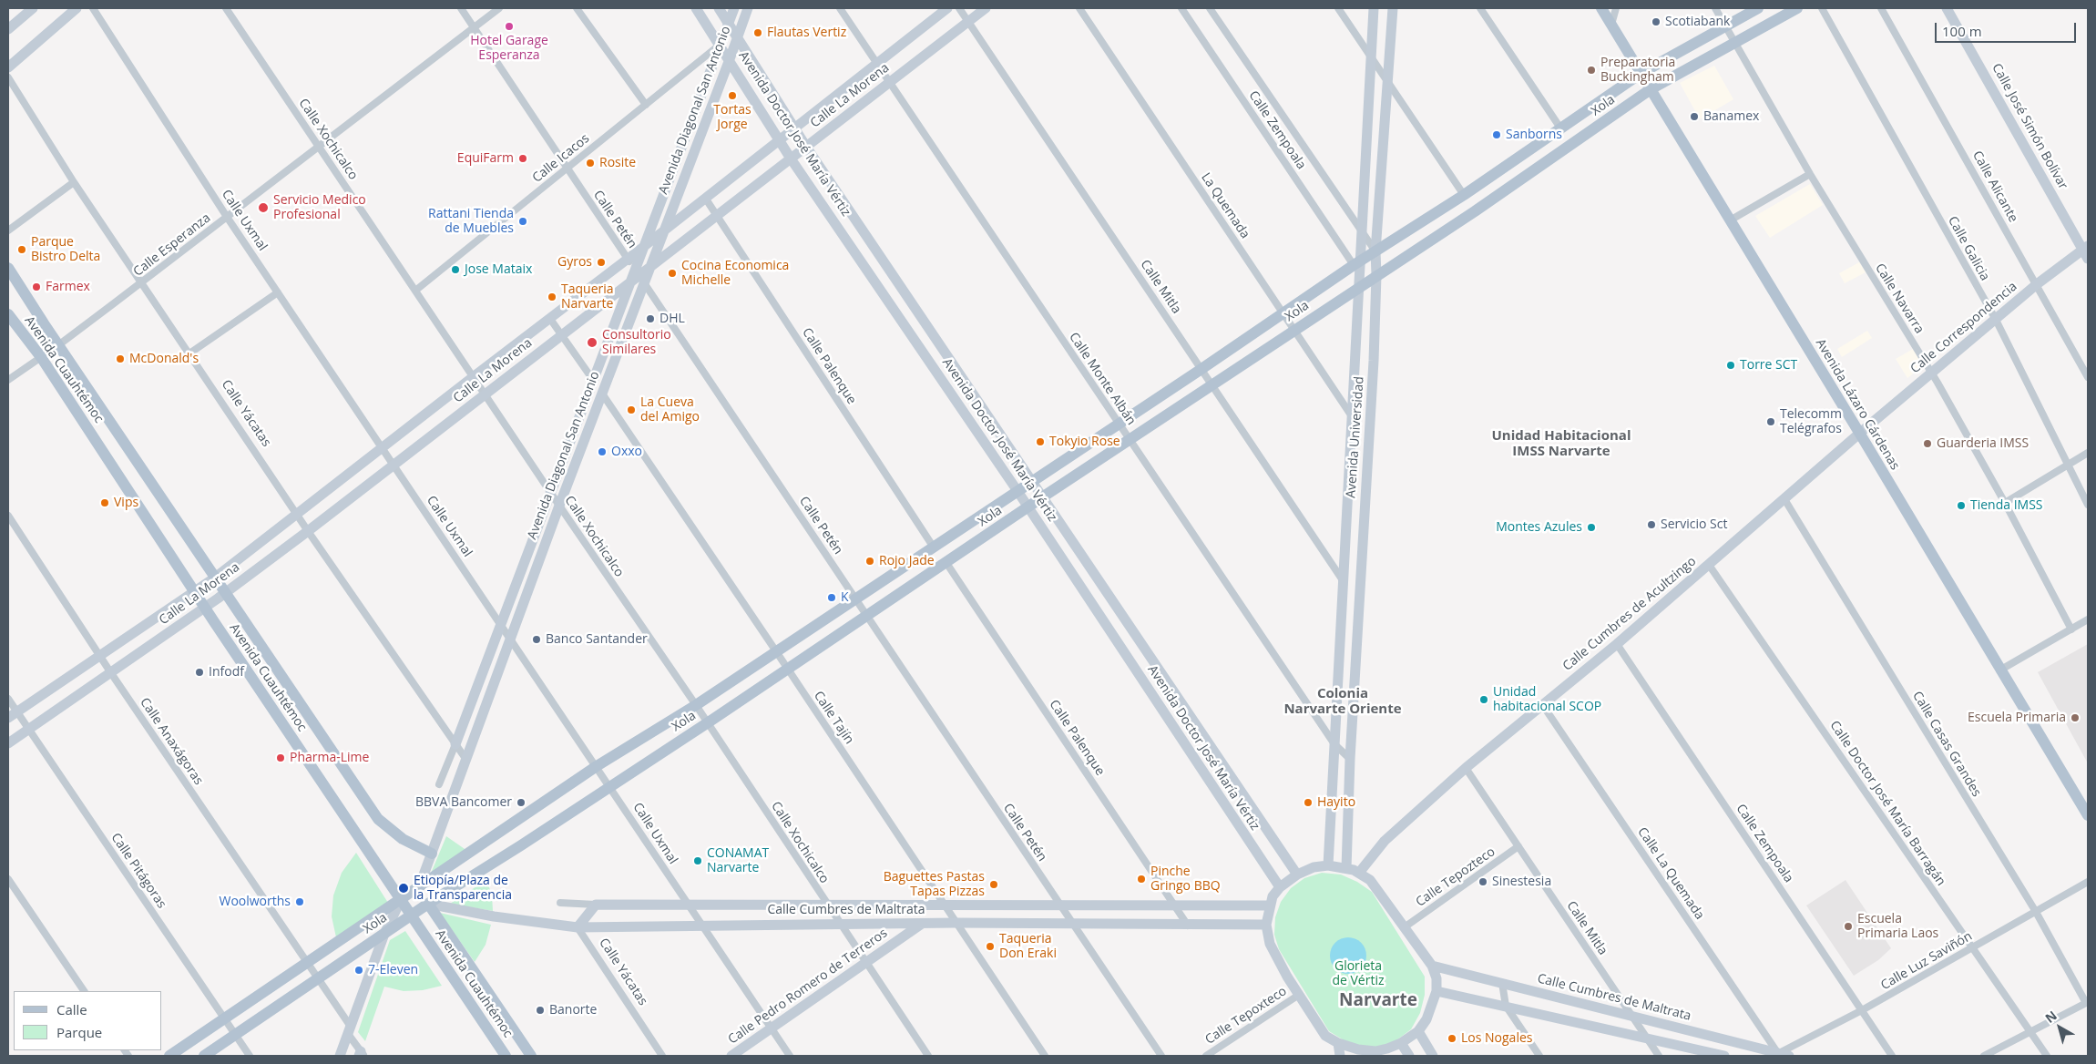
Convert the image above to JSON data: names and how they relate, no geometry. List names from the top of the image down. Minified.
{"streets":{"main road":["Calle La Morena","Xola","Avenida Diagonal San Antonio","Calle José Simón Bolívar","Avenida Doctor José María Vértiz","Calle Correspondencia","Avenida Cuauhtémoc","Avenida Lázaro Cárdenas","Avenida Universidad","Calle Cumbres de Acultzingo","Calle Cumbres de Maltrata","Calle Pedro Romero de Terreros"],"street":["Calle Zempoala","Calle Xochicalco","Calle Icacos","Calle Alicante","La Quemada","Calle Petén","Calle Uxmal","Calle Esperanza","Calle Galicia","Calle Mitla","Calle Navarra","Calle Palenque","Calle Monte Albán","Calle Yácatas","Calle Tajín","Calle Anaxágoras","Calle Casas Grandes","Calle Doctor José María Barragán","Calle Pitágoras","Calle La Quemada","Calle Tepozteco","Calle Luz Saviñón","Calle Tepoxteco"]},"crossings":[["Calle La Morena","Avenida Diagonal San Antonio"],["Calle La Morena","Avenida Doctor José María Vértiz"],["Calle La Morena","Calle Xochicalco"],["Calle La Morena","Calle Petén"],["Calle La Morena","Calle Uxmal"],["Calle La Morena","Calle Mitla"],["Calle La Morena","Calle Palenque"],["Calle La Morena","Avenida Cuauhtémoc"],["Calle La Morena","Calle Monte Albán"],["Calle La Morena","Calle Yácatas"],["Calle La Morena","Calle Anaxágoras"],["Calle La Morena","Calle Pitágoras"],["Xola","Avenida Diagonal San Antonio"],["Xola","Calle Zempoala"],["Xola","Avenida Doctor José María Vértiz"],["Xola","Calle Xochicalco"],["Xola","La Quemada"],["Xola","Calle Petén"],["Xola","Calle Uxmal"],["Xola","Calle Mitla"],["Xola","Calle Navarra"],["Xola","Calle Palenque"],["Xola","Avenida Cuauhtémoc"],["Xola","Calle Monte Albán"],["Xola","Avenida Lázaro Cárdenas"],["Xola","Avenida Universidad"],["Xola","Calle Tajín"],["Xola","Calle Anaxágoras"],["Xola","Calle Pitágoras"],["Xola","Calle Cumbres de Maltrata"],["Avenida Diagonal San Antonio","Avenida Doctor José María Vértiz"],["Avenida Diagonal San Antonio","Calle Xochicalco"],["Avenida Diagonal San Antonio","Calle Icacos"],["Avenida Diagonal San Antonio","Calle Petén"],["Avenida Diagonal San Antonio","Calle Uxmal"],["Avenida Diagonal San Antonio","Avenida Cuauhtémoc"],["Avenida Diagonal San Antonio","Calle Yácatas"],["Avenida Diagonal San Antonio","Calle Tajín"],["Calle José Simón Bolívar","Calle Correspondencia"],["Calle Zempoala","Avenida Universidad"],["Calle Zempoala","Calle Cumbres de Acultzingo"],["Calle Zempoala","Calle Luz Saviñón"],["Avenida Doctor José María Vértiz","Calle Icacos"],["Calle Xochicalco","Calle Icacos"],["Calle Xochicalco","Calle Esperanza"],["Calle Xochicalco","Calle Cumbres de Maltrata"],["Calle Xochicalco","Calle Pedro Romero de Terreros"],["Calle Icacos","Calle Petén"],["Calle Alicante","Calle Correspondencia"],["La Quemada","Avenida Universidad"],["Calle Petén","Calle Esperanza"],["Calle Petén","Calle Cumbres de Maltrata"],["Calle Uxmal","Calle Esperanza"],["Calle Uxmal","Calle Cumbres de Maltrata"],["Calle Uxmal","Calle Pedro Romero de Terreros"],["Calle Esperanza","Avenida Cuauhtémoc"],["Calle Esperanza","Calle Yácatas"],["Calle Galicia","Calle Correspondencia"],["Calle Mitla","Avenida Universidad"],["Calle Mitla","Calle Cumbres de Acultzingo"],["Calle Mitla","Calle Tepozteco"],["Calle Mitla","Calle Cumbres de Maltrata"],["Calle Navarra","Calle Correspondencia"],["Calle Correspondencia","Avenida Lázaro Cárdenas"],["Calle Correspondencia","Calle Cumbres de Acultzingo"],["Calle Palenque","Calle Cumbres de Maltrata"],["Avenida Cuauhtémoc","Calle Cumbres de Maltrata"],["Calle Monte Albán","Avenida Universidad"],["Avenida Lázaro Cárdenas","Calle Cumbres de Acultzingo"],["Calle Yácatas","Calle Cumbres de Maltrata"],["Calle Cumbres de Acultzingo","Calle Casas Grandes"],["Calle Cumbres de Acultzingo","Calle Doctor José María Barragán"],["Calle Cumbres de Acultzingo","Calle La Quemada"],["Calle Tajín","Calle Cumbres de Maltrata"],["Calle Casas Grandes","Calle Luz Saviñón"],["Calle Doctor José María Barragán","Calle Luz Saviñón"],["Calle La Quemada","Calle Cumbres de Maltrata"],["Calle La Quemada","Calle Luz Saviñón"],["Calle Cumbres de Maltrata","Calle Luz Saviñón"],["Calle Cumbres de Maltrata","Calle Pedro Romero de Terreros"]],"districts":["Unidad Habitacional IMSS Narvarte","Colonia Narvarte Oriente","Narvarte"],"parks":["Glorieta de Vértiz"],"places":["Scotiabank","Hotel Garage Esperanza","Flautas Vertiz","Preparatoria Buckingham","Tortas Jorge","Banamex","Sanborns","EquiFarm","Rosite","Servicio Medico Profesional","Rattani Tienda de Muebles","Parque Bistro Delta","Gyros","Jose Mataix","Cocina Economica Michelle","Farmex","Taqueria Narvarte","DHL","Consultorio Similares","McDonald's","Torre SCT","La Cueva del Amigo","Telecomm Telégrafos","Tokyio Rose","Guarderia IMSS","Oxxo","Vips","Tienda IMSS","Servicio Sct","Montes Azules","Rojo Jade","K","Banco Santander","Infodf","Unidad habitacional SCOP","Escuela Primaria","Pharma-Lime","BBVA Bancomer","Hayito","CONAMAT Narvarte","Pinche Gringo BBQ","Sinestesia","Baguettes Pastas Tapas Pizzas","Etiopía/Plaza de la Transparencia","Woolworths","Escuela Primaria Laos","Taqueria Don Eraki","7-Eleven","Banorte","Los Nogales"],"legend":["Calle","Parque"],"scale_bar":"100 m","north":"top left"}
